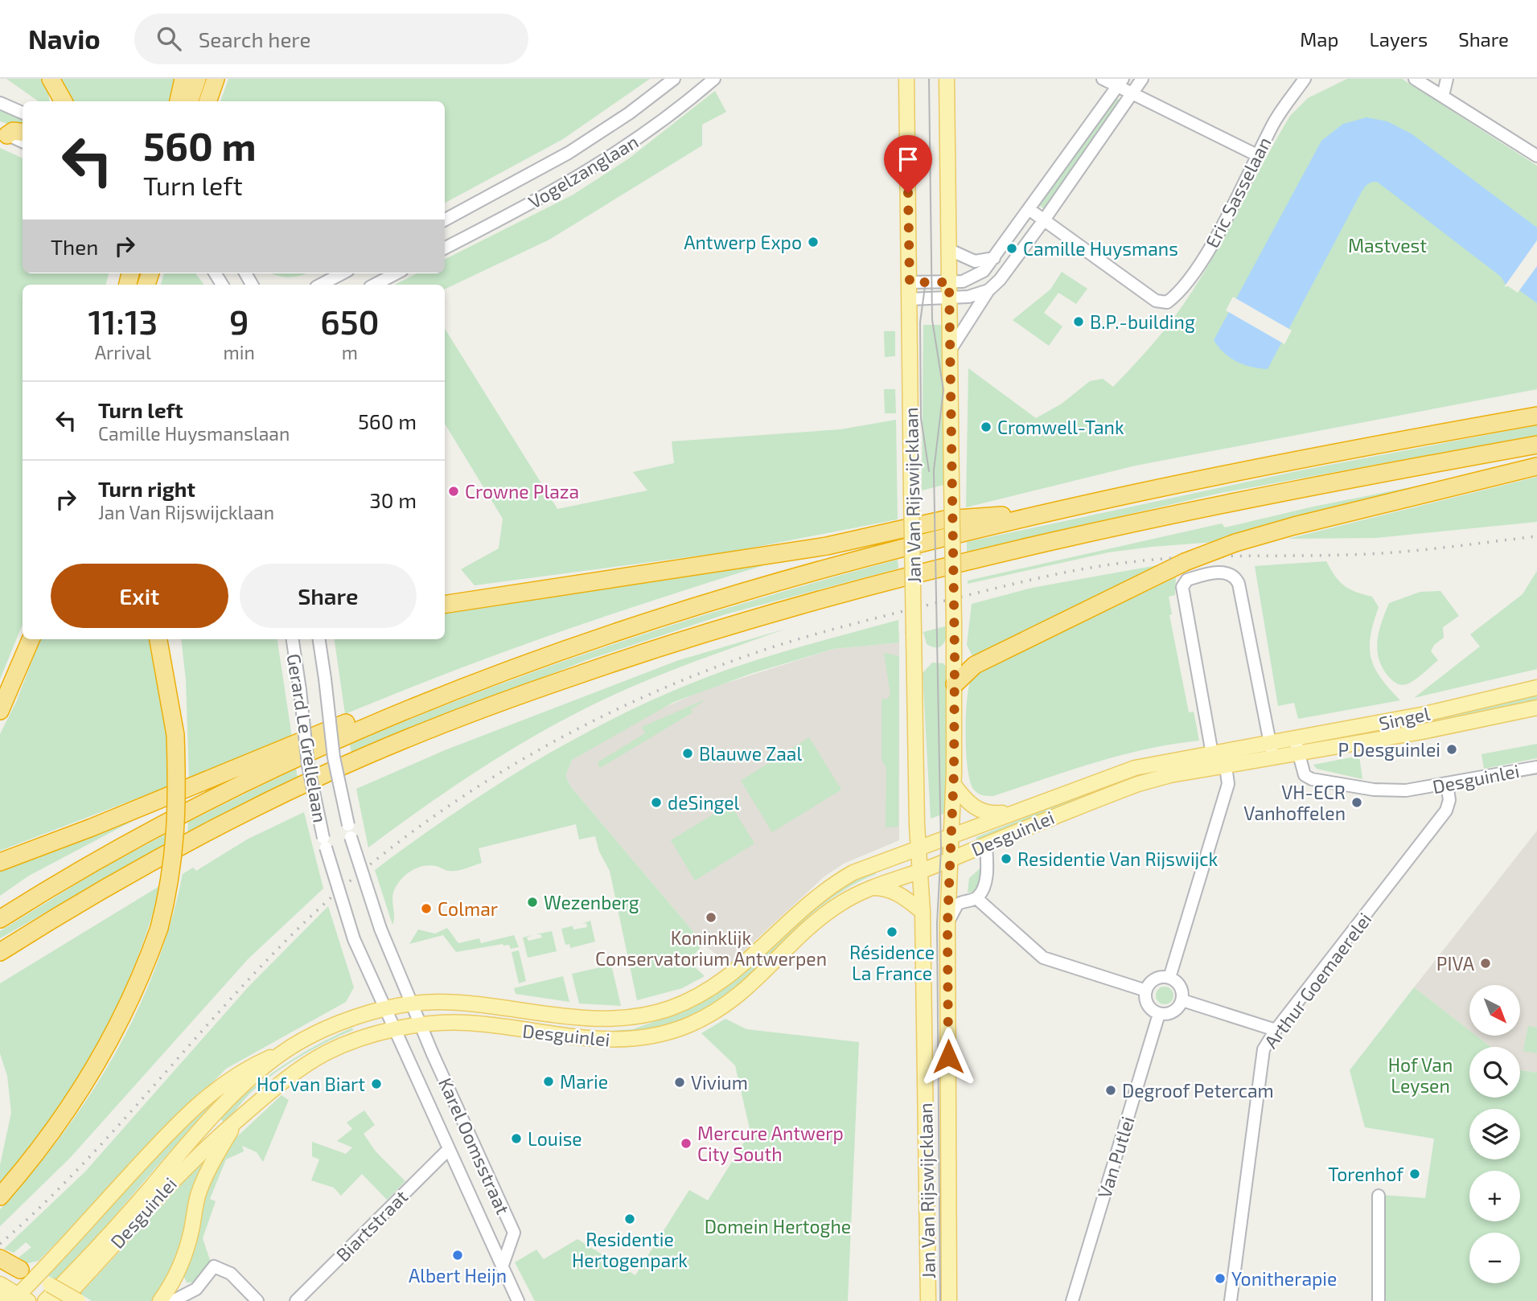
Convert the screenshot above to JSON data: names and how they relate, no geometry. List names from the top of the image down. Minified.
{"streets":{"main road":["Jan Van Rijswijcklaan","Singel","Desguinlei"],"street":["Vogelzanglaan","Eric Sasselaan","Gerard Le Grellelaan","Arthur Goemaerelei","Karel Oomsstraat","Van Putlei","Biartstraat"]},"crossings":[["Jan Van Rijswijcklaan","Desguinlei"],["Singel","Desguinlei"],["Gerard Le Grellelaan","Desguinlei"],["Gerard Le Grellelaan","Karel Oomsstraat"],["Desguinlei","Arthur Goemaerelei"],["Desguinlei","Karel Oomsstraat"],["Karel Oomsstraat","Biartstraat"]],"parks":["Mastvest","Hof Van Leysen","Domein Hertoghe"],"places":["Antwerp Expo","Camille Huysmans","B.P.-building","Cromwell-Tank","Crowne Plaza","P Desguinlei","Blauwe Zaal","deSingel","VH-ECR Vanhoffelen","Residentie Van Rijswijck","Wezenberg","Colmar","Koninklijk Conservatorium Antwerpen","Résidence La France","PIVA","Marie","Vivium","Hof van Biart","Degroof Petercam","Louise","Mercure Antwerp City South","Torenhof","Residentie Hertogenpark","Albert Heijn","Yonitherapie"],"north":"bottom right","page":{"header":"Navio","search":"Search here","nav":["Map","Layers","Share"],"turn":["560 m","Turn left"],"then":"Then","eta":["11:13","Arrival","9","min","650","m"],"list":[{"name":"Turn left","note":"Camille Huysmanslaan","value":"560 m"},{"name":"Turn right","note":"Jan Van Rijswijcklaan","value":"30 m"}],"buttons":["Exit","Share"],"map_buttons":["+","−"]}}
